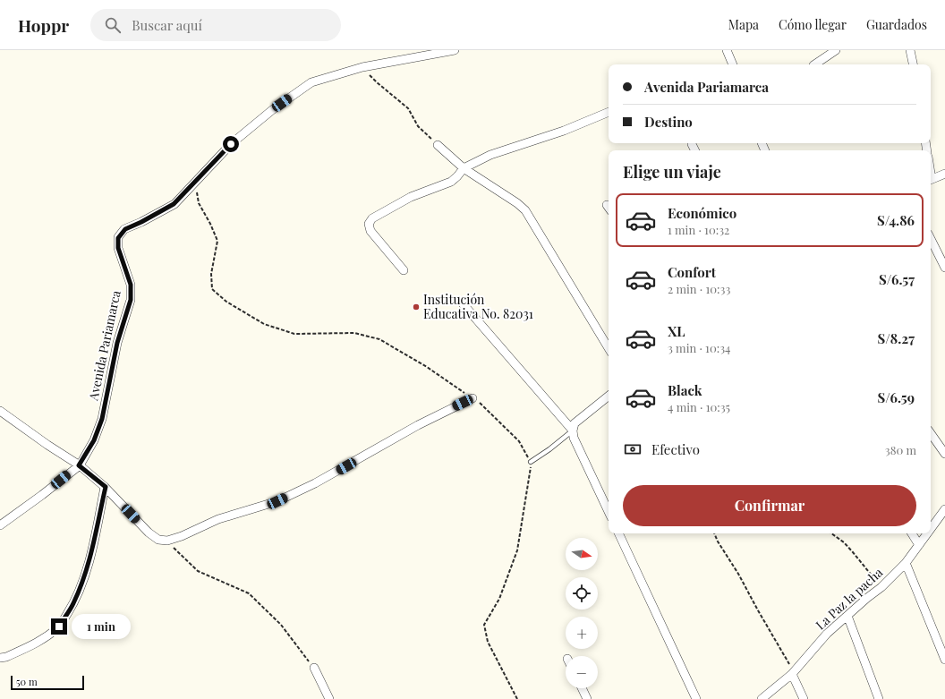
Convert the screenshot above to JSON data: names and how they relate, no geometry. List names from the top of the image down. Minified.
{"streets":{"street":["Avenida Pariamarca","La Paz la pacha"]},"places":["Institución Educativa No. 82031"],"scale_bar":"50 m","north":"right","page":{"header":"Hoppr","search":"Buscar aquí","nav":["Mapa","Cómo llegar","Guardados"],"banner":["Avenida Pariamarca","Destino"],"heading":"Elige un viaje","list":[{"name":"Económico","note":"1 min · 10:32","value":"S/4.86"},{"name":"Confort","note":"2 min · 10:33","value":"S/6.57"},{"name":"XL","note":"3 min · 10:34","value":"S/8.27"},{"name":"Black","note":"4 min · 10:35","value":"S/6.59"}],"pay":["Efectivo","380 m"],"buttons":"Confirmar","map_buttons":["+","−"],"bubble":"1 min","scale":"50 m"}}
